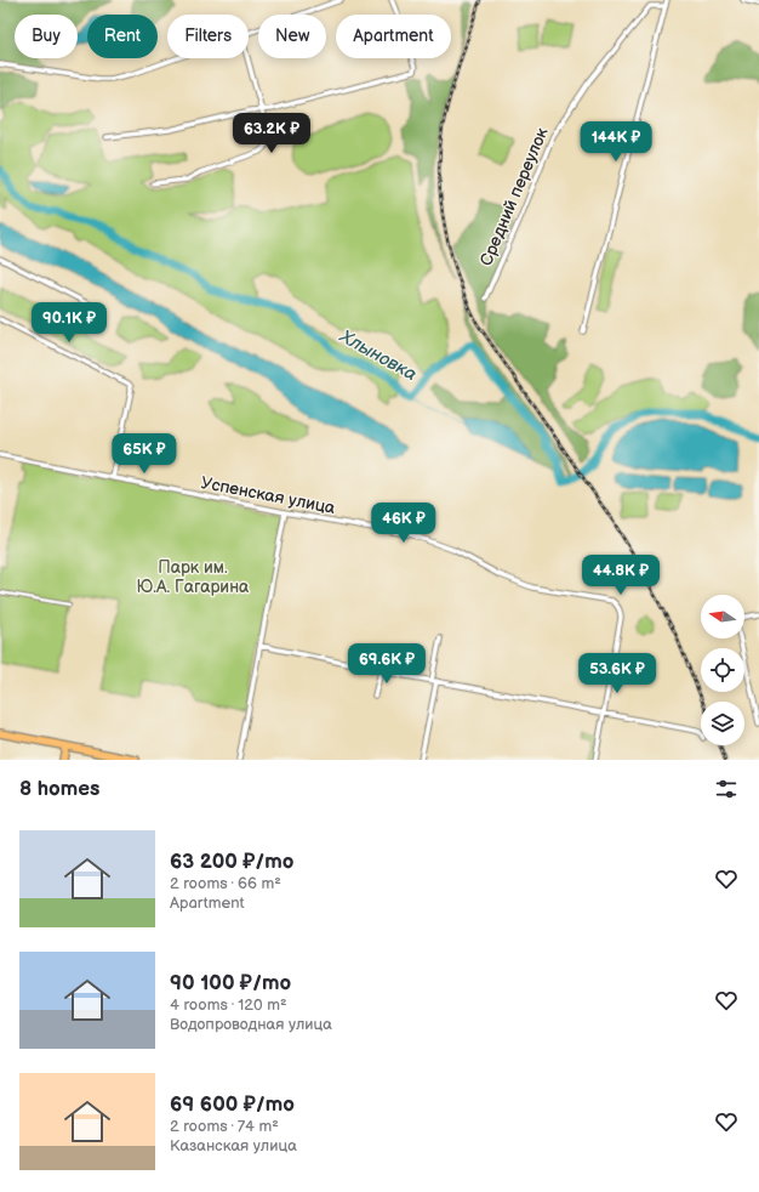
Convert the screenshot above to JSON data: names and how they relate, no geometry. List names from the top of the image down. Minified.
{"streets":{"street":["Средний переулок","Успенская улица"]},"water":["Хлыновка"],"parks":["Парк им. Ю.А. Гагарина"],"north":"left","page":{"chip":["Buy","Rent","Filters","New","Apartment"],"price":["63.2K ₽","144K ₽","90.1K ₽","65K ₽","46K ₽","44.8K ₽","69.6K ₽","53.6K ₽"],"heading":"8 homes","list":[{"name":"63 200 ₽/mo","note":"2 rooms · 66 m² · Apartment"},{"name":"90 100 ₽/mo","note":"4 rooms · 120 m² · Водопроводная улица"},{"name":"69 600 ₽/mo","note":"2 rooms · 74 m² · Казанская улица"}]}}
